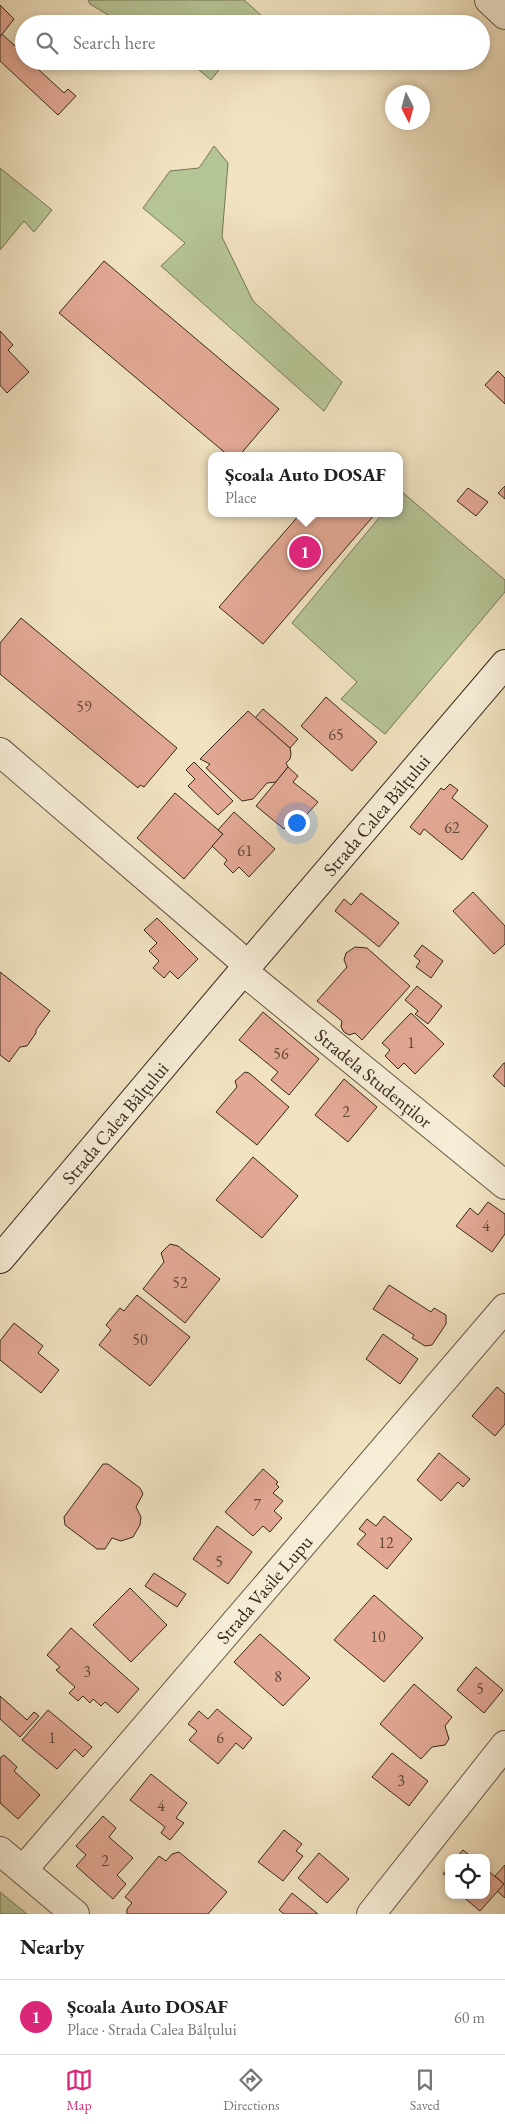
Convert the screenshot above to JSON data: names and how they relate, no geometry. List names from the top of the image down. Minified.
{"streets":{"street":["Strada Calea Bălțului","Stradela Studenților","Strada Vasile Lupu"]},"crossings":[["Strada Calea Bălțului","Stradela Studenților"]],"house_numbers":["59","65","62","61","1","56","2","4","52","50","7","12","5","10","3","8","5","1","6","3","4","2"],"north":"bottom","page":{"search":"Search here","popup":["Școala Auto DOSAF","Place"],"pins":"1","heading":"Nearby","list":[{"mark":"1","name":"Școala Auto DOSAF","note":"Place · Strada Calea Bălțului","value":"60 m"}],"nav":["Map","Directions","Saved"]}}
